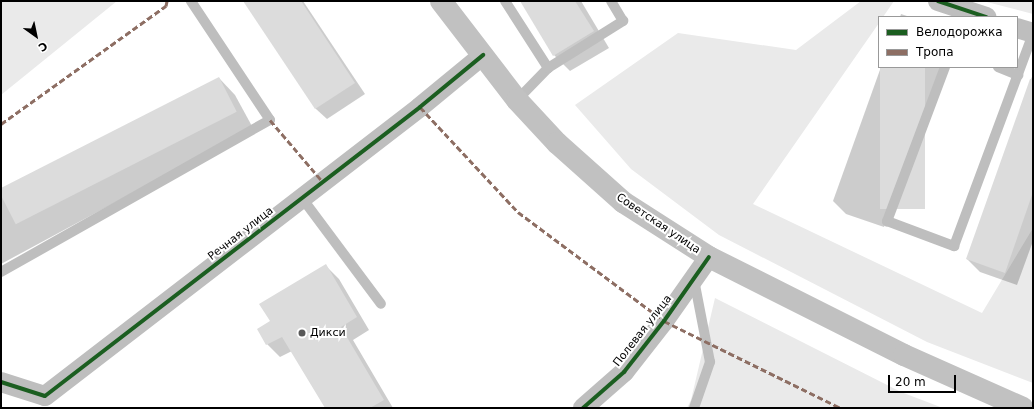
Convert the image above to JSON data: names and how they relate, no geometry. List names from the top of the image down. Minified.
{"streets":{"main road":["Советская улица"],"street":["Речная улица","Полевая улица"]},"crossings":[["Советская улица","Речная улица"],["Советская улица","Полевая улица"]],"places":["Дикси"],"legend":["Велодорожка","Тропа"],"scale_bar":"20 m","north":"bottom right"}
